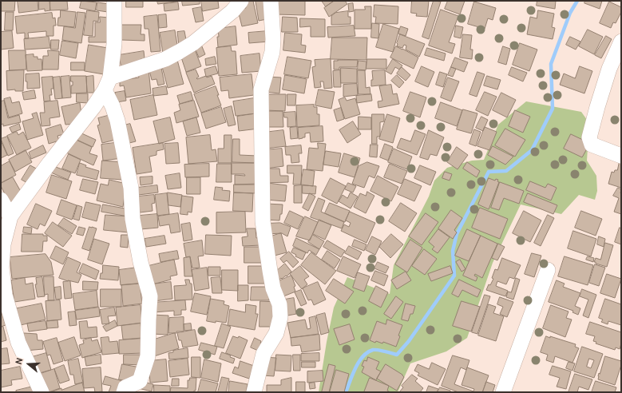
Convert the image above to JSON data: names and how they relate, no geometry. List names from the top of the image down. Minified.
{"north":"left"}
